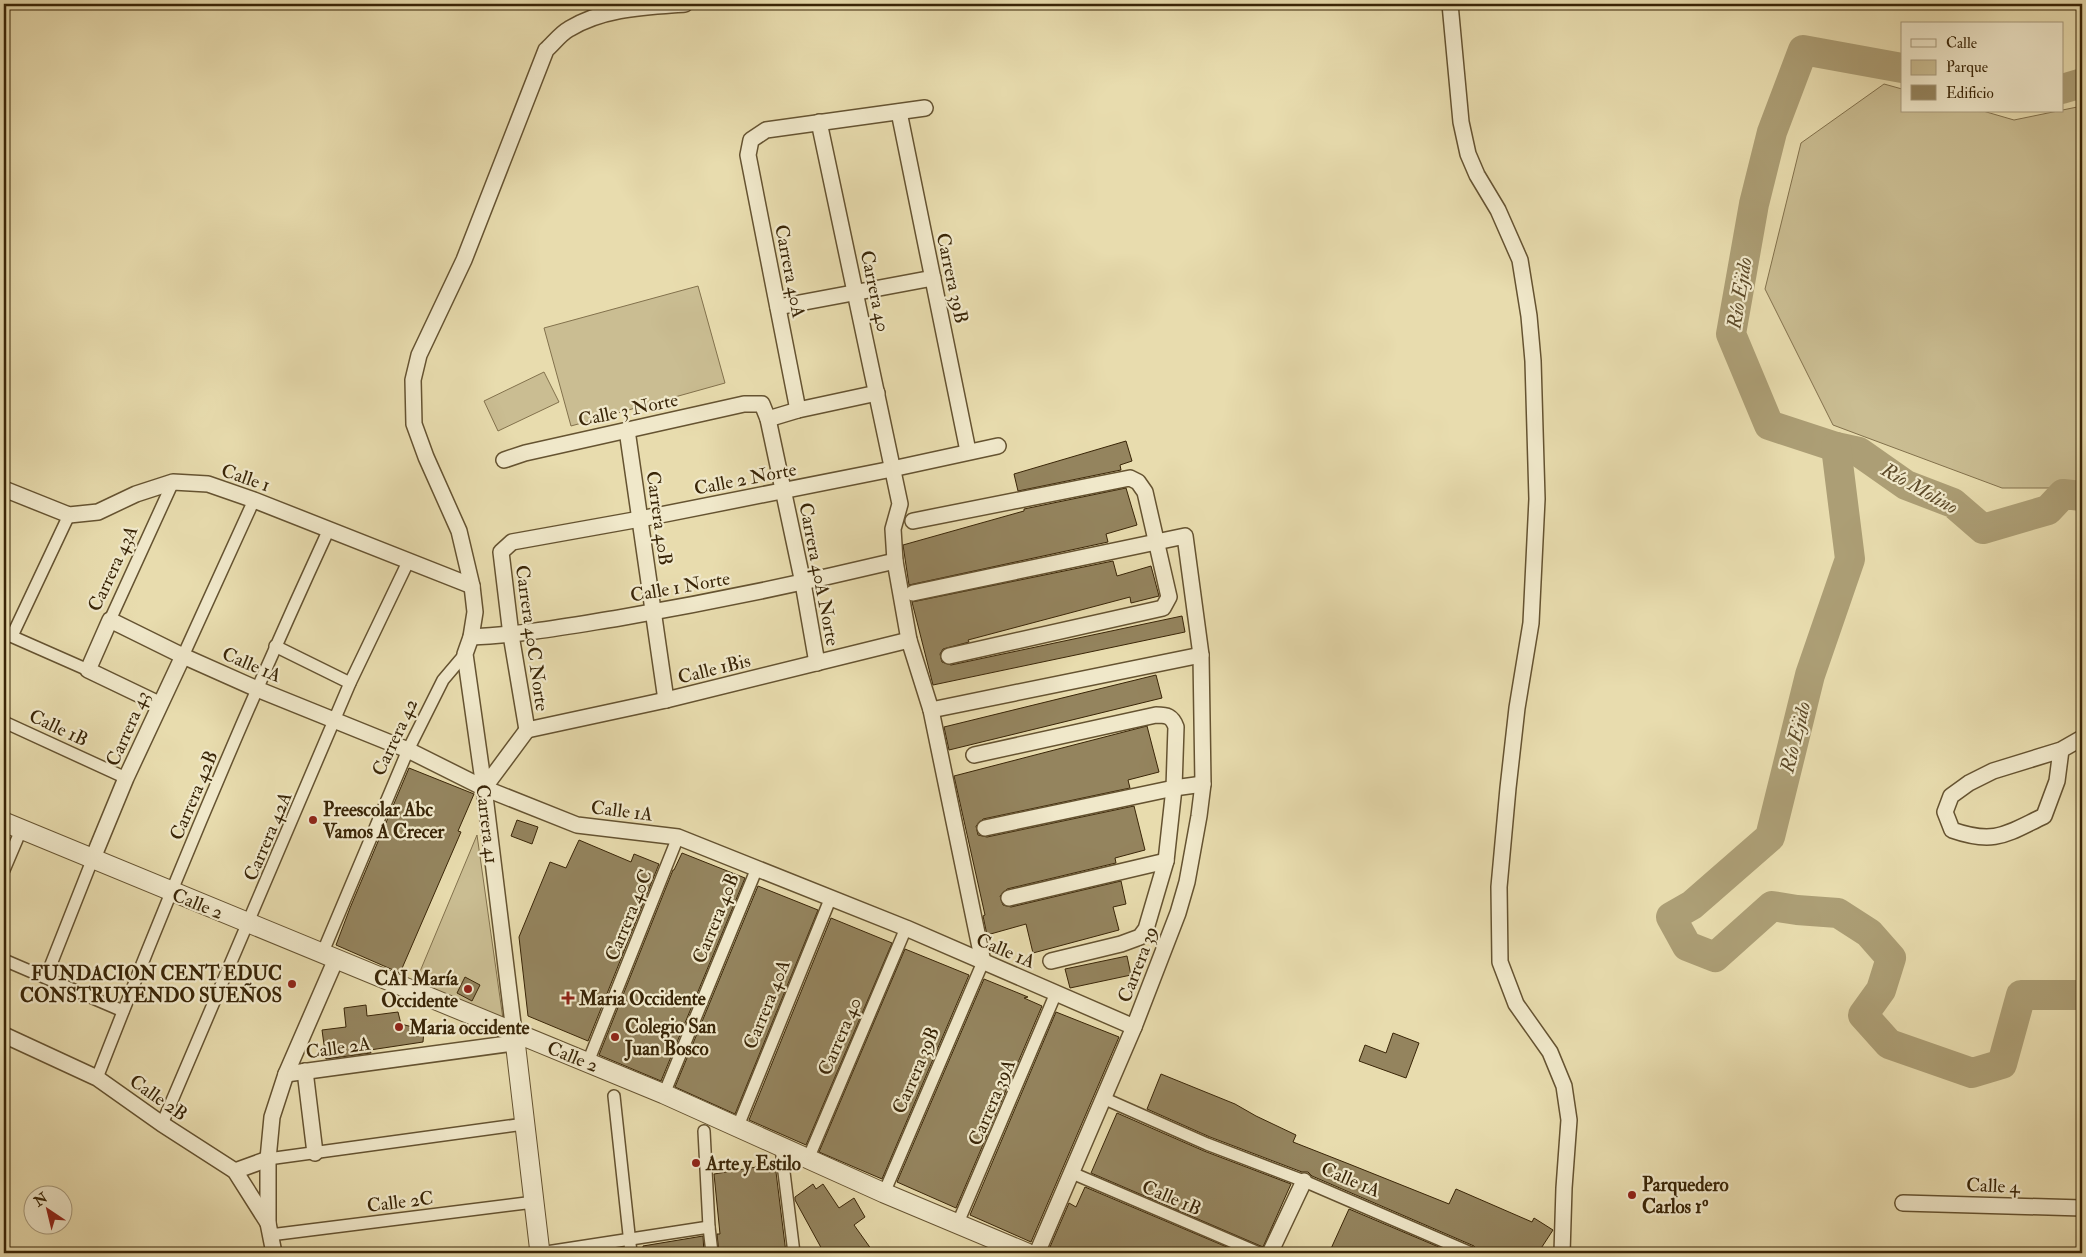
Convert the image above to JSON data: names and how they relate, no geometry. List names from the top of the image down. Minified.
{"streets":{"street":["Carrera 40A","Carrera 39B","Carrera 40","Calle 3 Norte","Calle 1","Calle 2 Norte","Carrera 40B","Carrera 43A","Carrera 40A Norte","Calle 1 Norte","Carrera 40C Norte","Calle 1A","Calle 1Bis","Calle 1B","Carrera 43","Carrera 42","Carrera 42B","Carrera 41","Carrera 42A","Calle 2","Carrera 40C","Carrera 39","Calle 2A","Calle 2B","Carrera 39A","Calle 4","Calle 2C"]},"crossings":[["Carrera 40A","Carrera 40"],["Carrera 40A","Calle 1A"],["Carrera 40A","Calle 2"],["Carrera 39B","Calle 2 Norte"],["Carrera 39B","Calle 1A"],["Carrera 39B","Calle 2"],["Carrera 40","Calle 2 Norte"],["Carrera 40","Calle 1 Norte"],["Carrera 40","Calle 1A"],["Carrera 40","Calle 2"],["Calle 3 Norte","Carrera 40B"],["Calle 3 Norte","Carrera 40A Norte"],["Calle 1","Carrera 43A"],["Calle 1","Carrera 43"],["Calle 1","Carrera 42B"],["Calle 1","Carrera 41"],["Calle 1","Carrera 42A"],["Calle 2 Norte","Carrera 40B"],["Calle 2 Norte","Carrera 40A Norte"],["Calle 2 Norte","Carrera 40C Norte"],["Carrera 40B","Calle 1 Norte"],["Carrera 40B","Calle 1A"],["Carrera 40B","Calle 1Bis"],["Carrera 40B","Calle 2"],["Carrera 43A","Calle 1A"],["Carrera 40A Norte","Calle 1 Norte"],["Carrera 40A Norte","Calle 1Bis"],["Calle 1 Norte","Carrera 40C Norte"],["Calle 1 Norte","Carrera 41"],["Carrera 40C Norte","Calle 1Bis"],["Calle 1A","Carrera 43"],["Calle 1A","Carrera 42"],["Calle 1A","Carrera 42B"],["Calle 1A","Carrera 41"],["Calle 1A","Carrera 42A"],["Calle 1A","Carrera 40C"],["Calle 1A","Carrera 39"],["Calle 1A","Carrera 39A"],["Calle 1B","Carrera 43"],["Calle 1B","Carrera 39"],["Carrera 43","Calle 2"],["Carrera 42","Carrera 41"],["Carrera 42","Calle 2"],["Carrera 42","Calle 2A"],["Carrera 42","Calle 2B"],["Carrera 42","Calle 2C"],["Carrera 42B","Calle 2"],["Carrera 42B","Calle 2B"],["Carrera 41","Calle 2"],["Carrera 41","Calle 2A"],["Carrera 41","Calle 2C"],["Carrera 42A","Calle 2"],["Carrera 42A","Calle 2B"],["Calle 2","Carrera 40C"],["Calle 2","Calle 2A"],["Calle 2","Carrera 39A"],["Calle 2B","Calle 2C"]],"water":["Río Ejido","Río Molino"],"places":{"other":["Preescolar Abc Vamos A Crecer","FUNDACION CENT EDUC CONSTRUYENDO SUEÑOS","CAI María Occidente","Maria occidente","Colegio San Juan Bosco","Arte y Estilo","Parquedero Carlos 1º"],"health":["Maria Occidente"]},"legend":["Calle","Parque","Edificio"],"north":"top left"}
